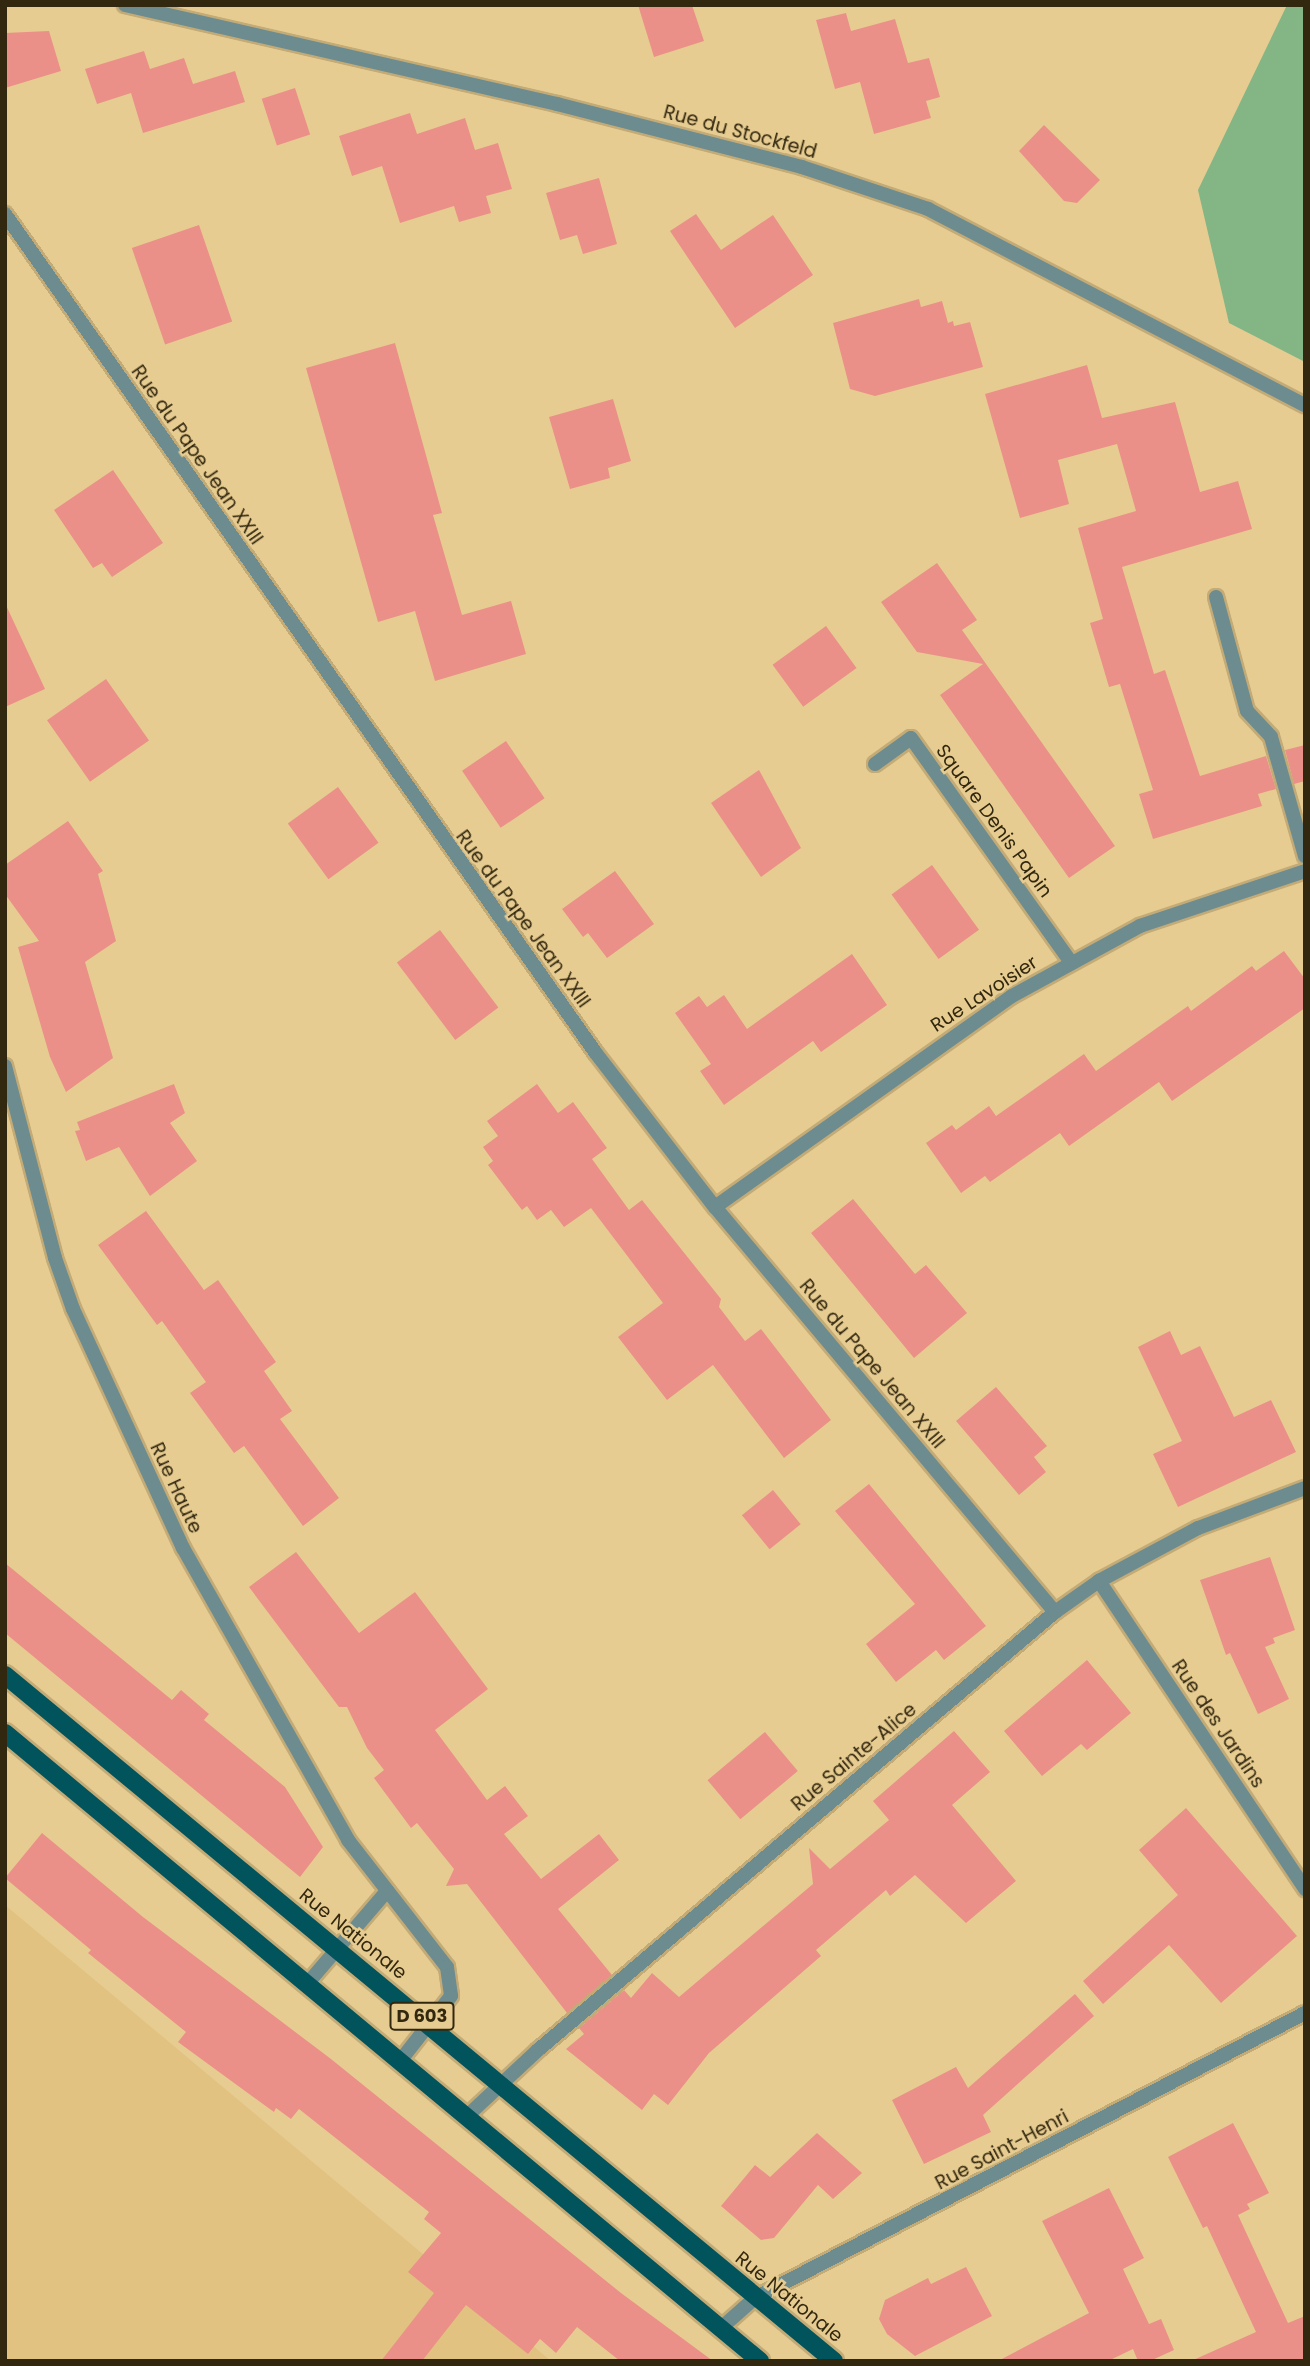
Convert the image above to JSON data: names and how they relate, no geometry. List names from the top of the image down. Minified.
{"streets":{"main road":["Rue Nationale","D 603"],"street":["Rue du Stockfeld","Rue du Pape Jean XXIII","Square Denis Papin","Rue Lavoisier","Rue Haute","Rue des Jardins","Rue Sainte-Alice","Rue Saint-Henri"]},"crossings":[["Rue du Pape Jean XXIII","Rue Lavoisier"],["Rue du Pape Jean XXIII","Rue Sainte-Alice"],["Square Denis Papin","Rue Lavoisier"],["Rue Haute","Rue Nationale"],["Rue Haute","D 603"],["Rue des Jardins","Rue Sainte-Alice"],["Rue Sainte-Alice","Rue Nationale"],["Rue Sainte-Alice","D 603"],["Rue Nationale","Rue Saint-Henri"],["D 603","Rue Saint-Henri"]]}
